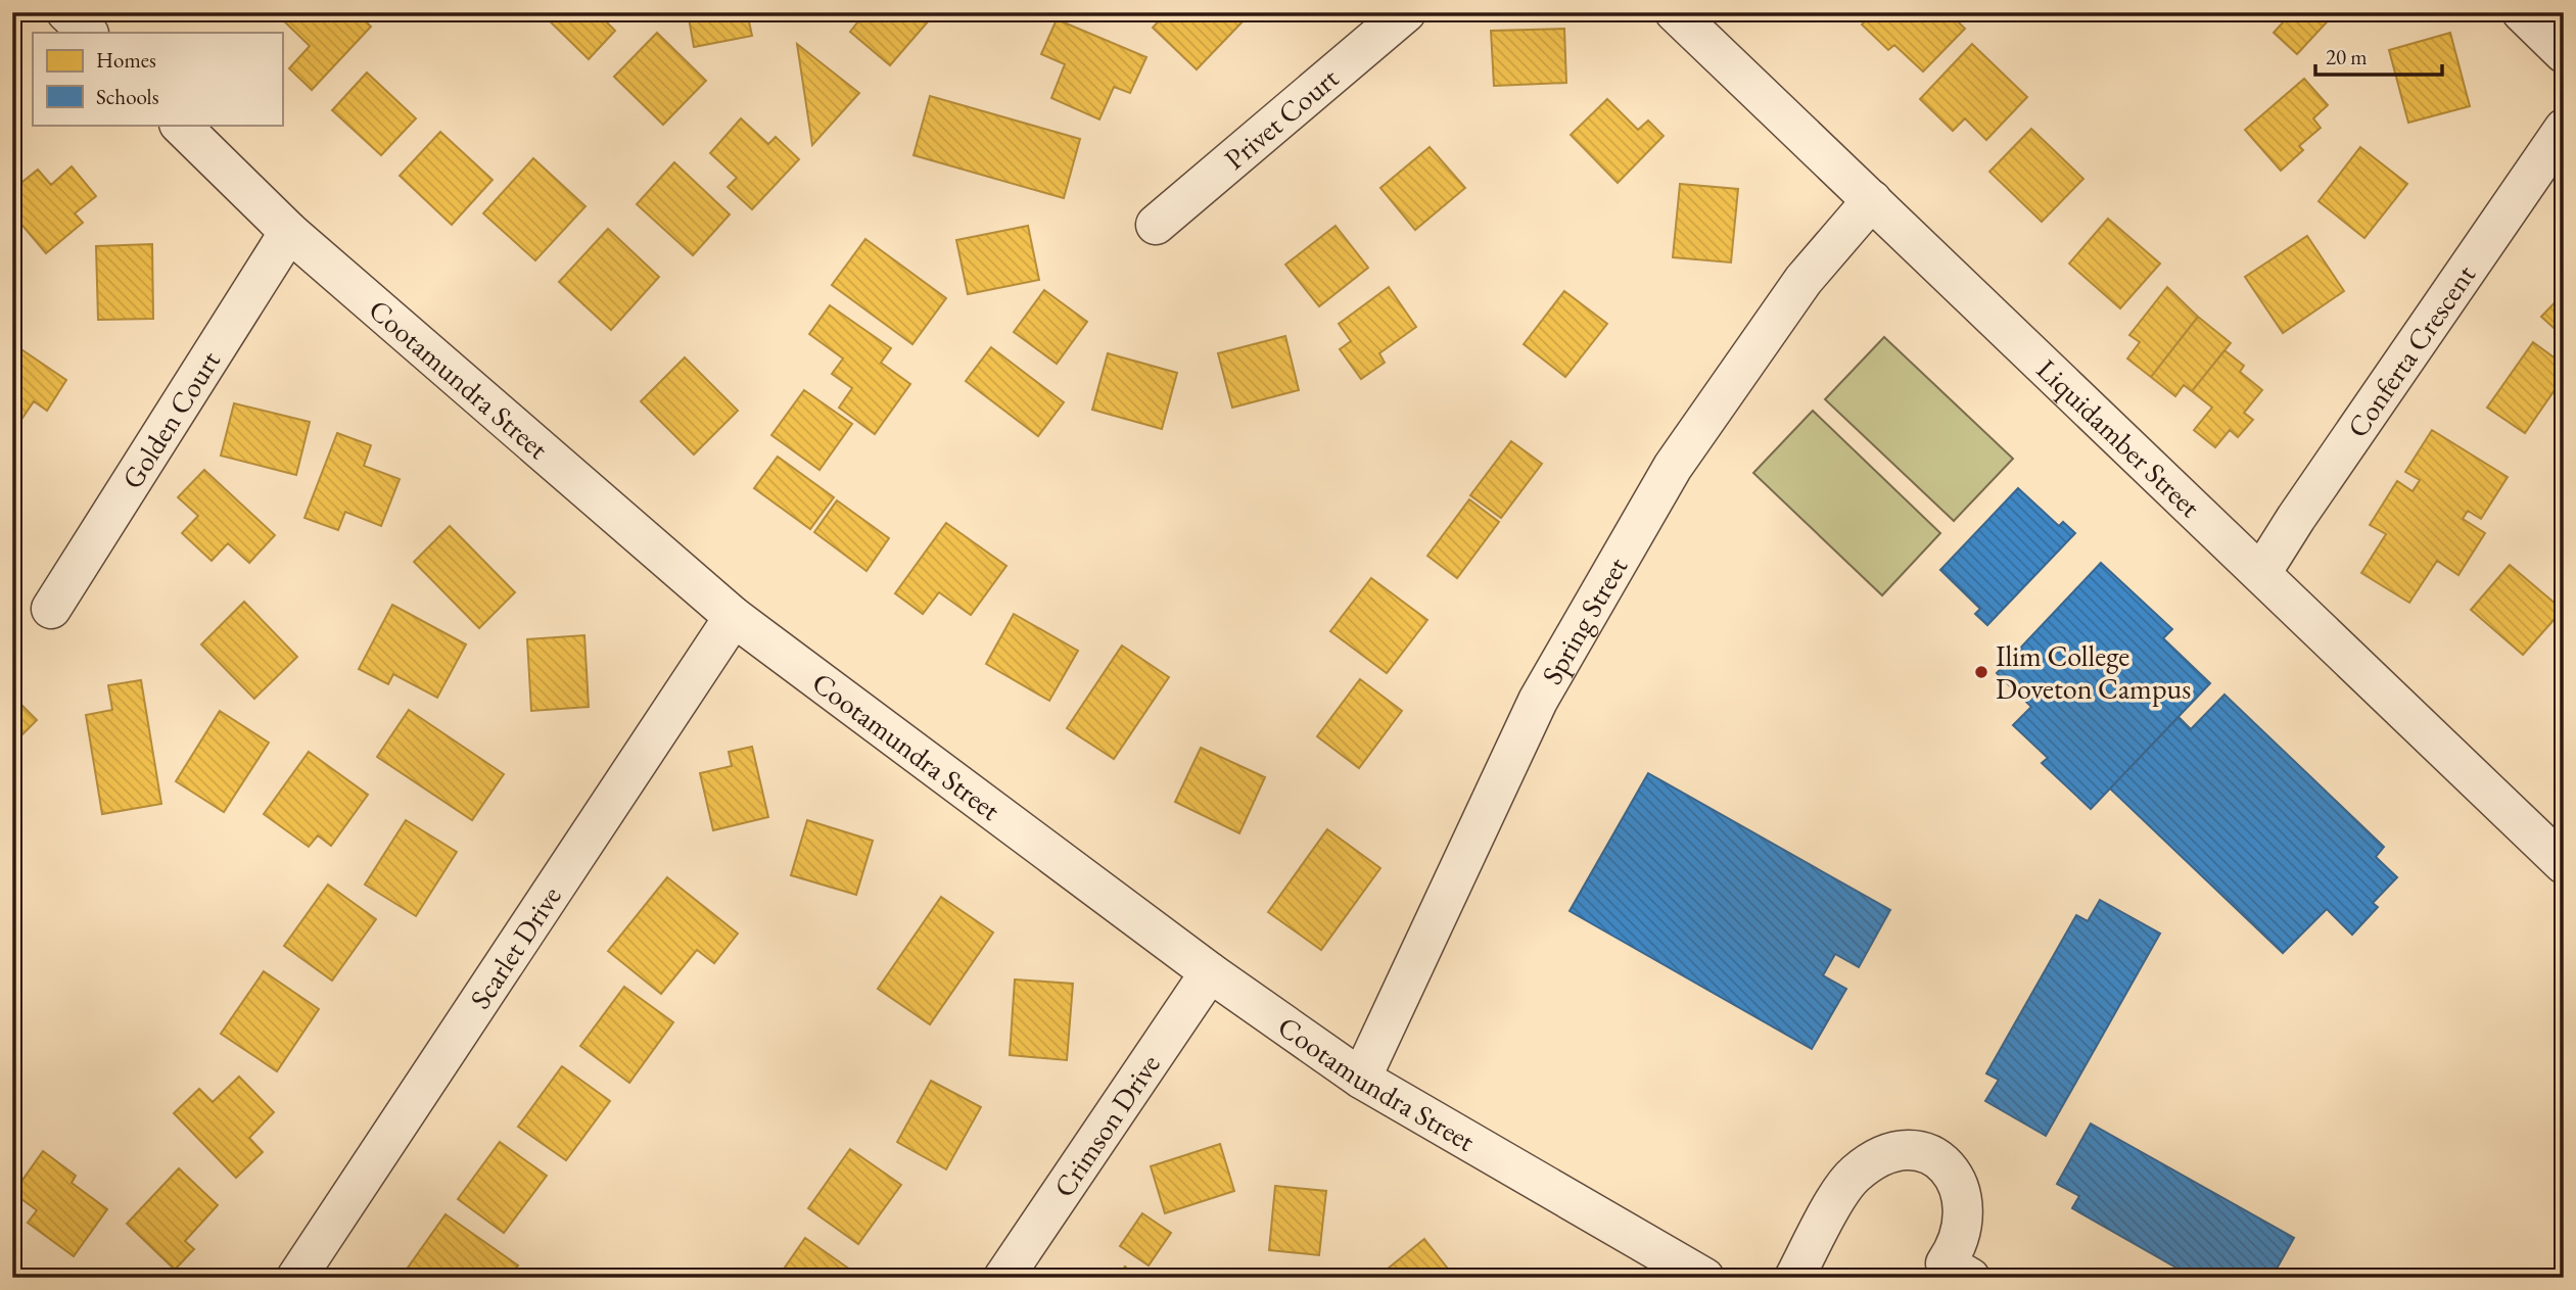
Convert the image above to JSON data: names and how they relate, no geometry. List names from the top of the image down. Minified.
{"streets":{"street":["Privet Court","Conferta Crescent","Cootamundra Street","Golden Court","Liquidamber Street","Spring Street","Scarlet Drive","Crimson Drive"]},"crossings":[["Conferta Crescent","Liquidamber Street"],["Cootamundra Street","Golden Court"],["Cootamundra Street","Spring Street"],["Cootamundra Street","Scarlet Drive"],["Cootamundra Street","Crimson Drive"],["Liquidamber Street","Spring Street"]],"places":["Ilim College Doveton Campus"],"legend":["Homes","Schools"],"scale_bar":"20 m"}
